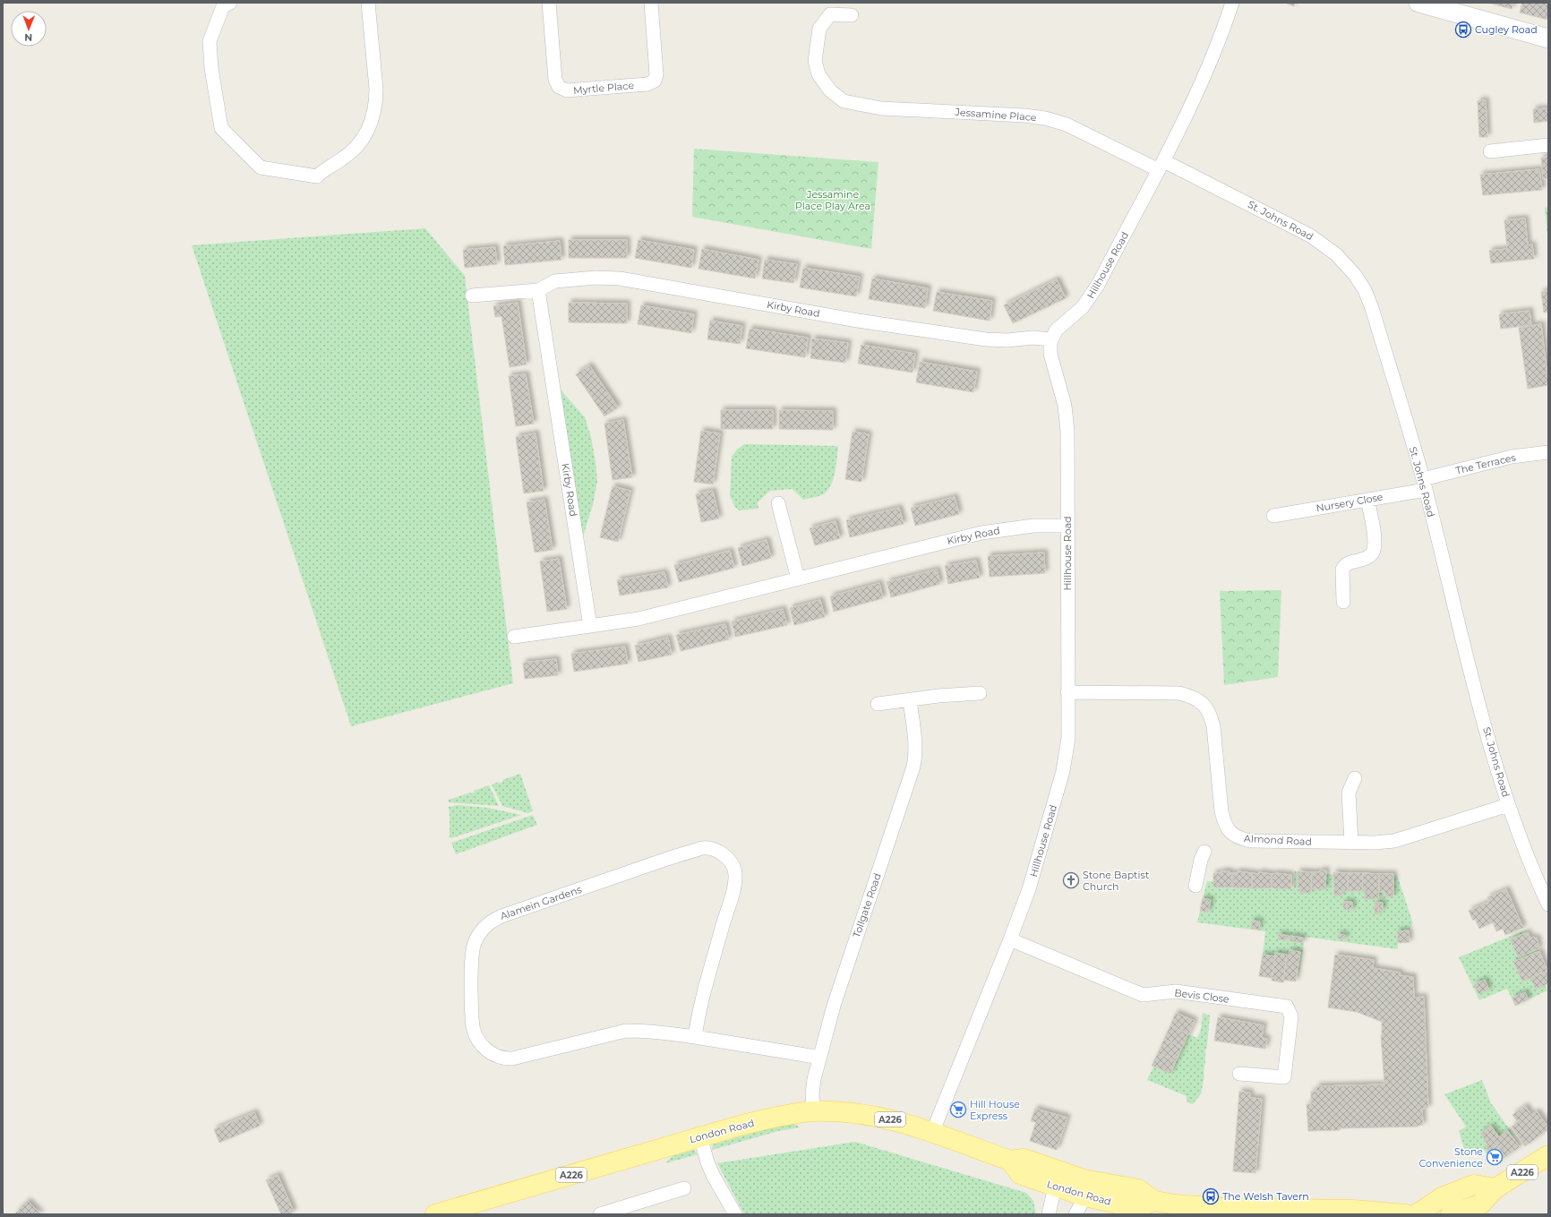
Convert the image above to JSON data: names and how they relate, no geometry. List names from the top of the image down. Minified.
{"streets":{"main road":["A226","London Road"],"street":["Myrtle Place","Jessamine Place","St. Johns Road","Hillhouse Road","Kirby Road","The Terraces","Nursery Close","Almond Road","Alamein Gardens","Tollgate Road","Bevis Close"]},"crossings":[["Jessamine Place","St. Johns Road"],["Jessamine Place","Hillhouse Road"],["St. Johns Road","Hillhouse Road"],["St. Johns Road","The Terraces"],["St. Johns Road","Nursery Close"],["St. Johns Road","Almond Road"],["Hillhouse Road","Kirby Road"],["Hillhouse Road","Almond Road"],["Hillhouse Road","Bevis Close"],["Hillhouse Road","London Road"],["The Terraces","Nursery Close"],["Alamein Gardens","Tollgate Road"],["Tollgate Road","London Road"]],"parks":["Jessamine Place Play Area"],"places":{"bus stop":["Cugley Road","The Welsh Tavern"],"church":["Stone Baptist Church"],"supermarket":["Hill House Express","Stone Convenience"]},"north":"bottom"}
